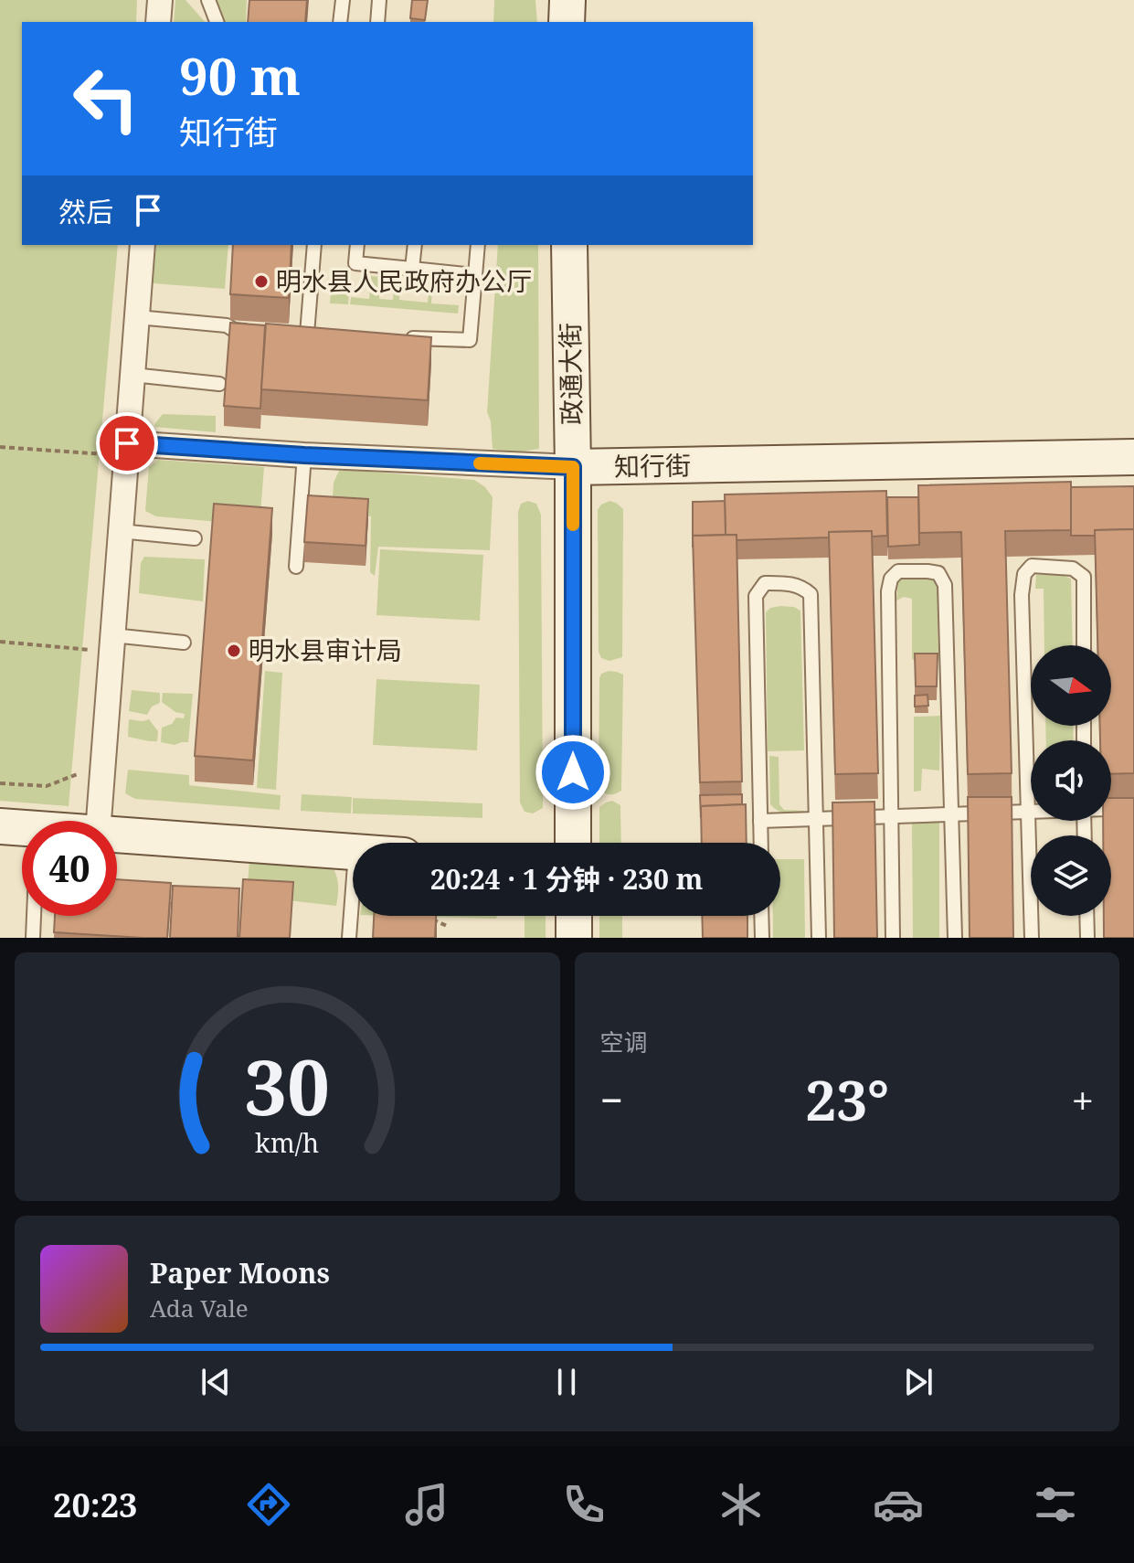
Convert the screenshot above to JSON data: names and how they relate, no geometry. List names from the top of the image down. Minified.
{"streets":{"street":["政通大街","知行街"]},"crossings":[["政通大街","知行街"]],"places":["明水县人民政府办公厅","明水县审计局"],"north":"right","page":{"turn":["90 m","知行街"],"then":"然后","limit":"40","trip":"20:24 · 1 分钟 · 230 m","tile":"空调","heat":["−","23°","+"],"song":["Paper Moons","Ada Vale"],"tabs":"20:23","gauge":["30","km/h"]}}
